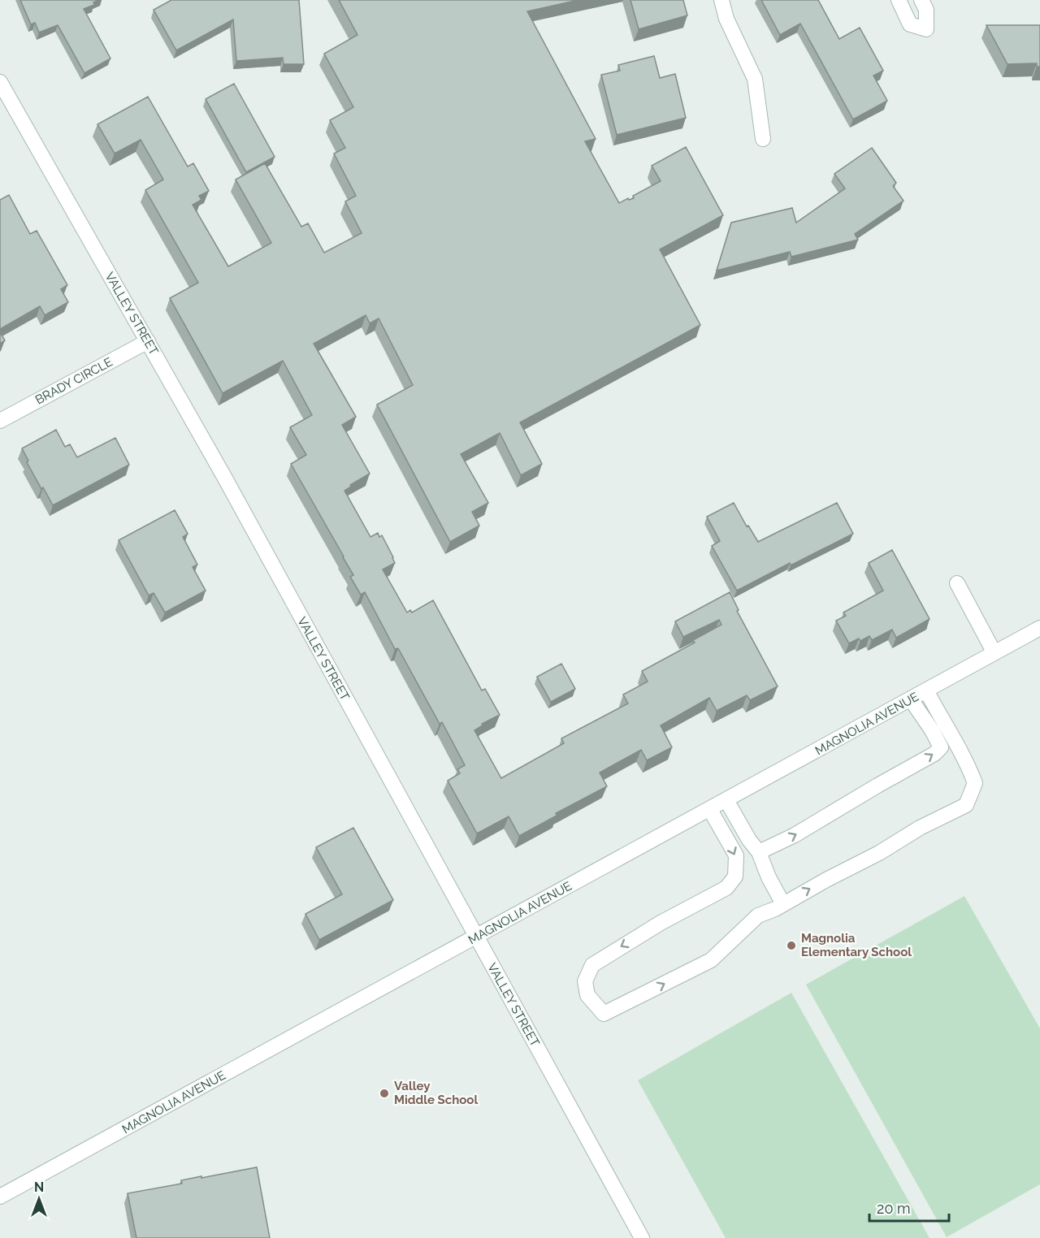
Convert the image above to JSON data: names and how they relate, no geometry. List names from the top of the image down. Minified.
{"streets":{"street":["VALLEY STREET","BRADY CIRCLE","MAGNOLIA AVENUE"]},"crossings":[["VALLEY STREET","BRADY CIRCLE"],["VALLEY STREET","MAGNOLIA AVENUE"]],"places":["Magnolia Elementary School","Valley Middle School"],"scale_bar":"20 m","north":"top"}
